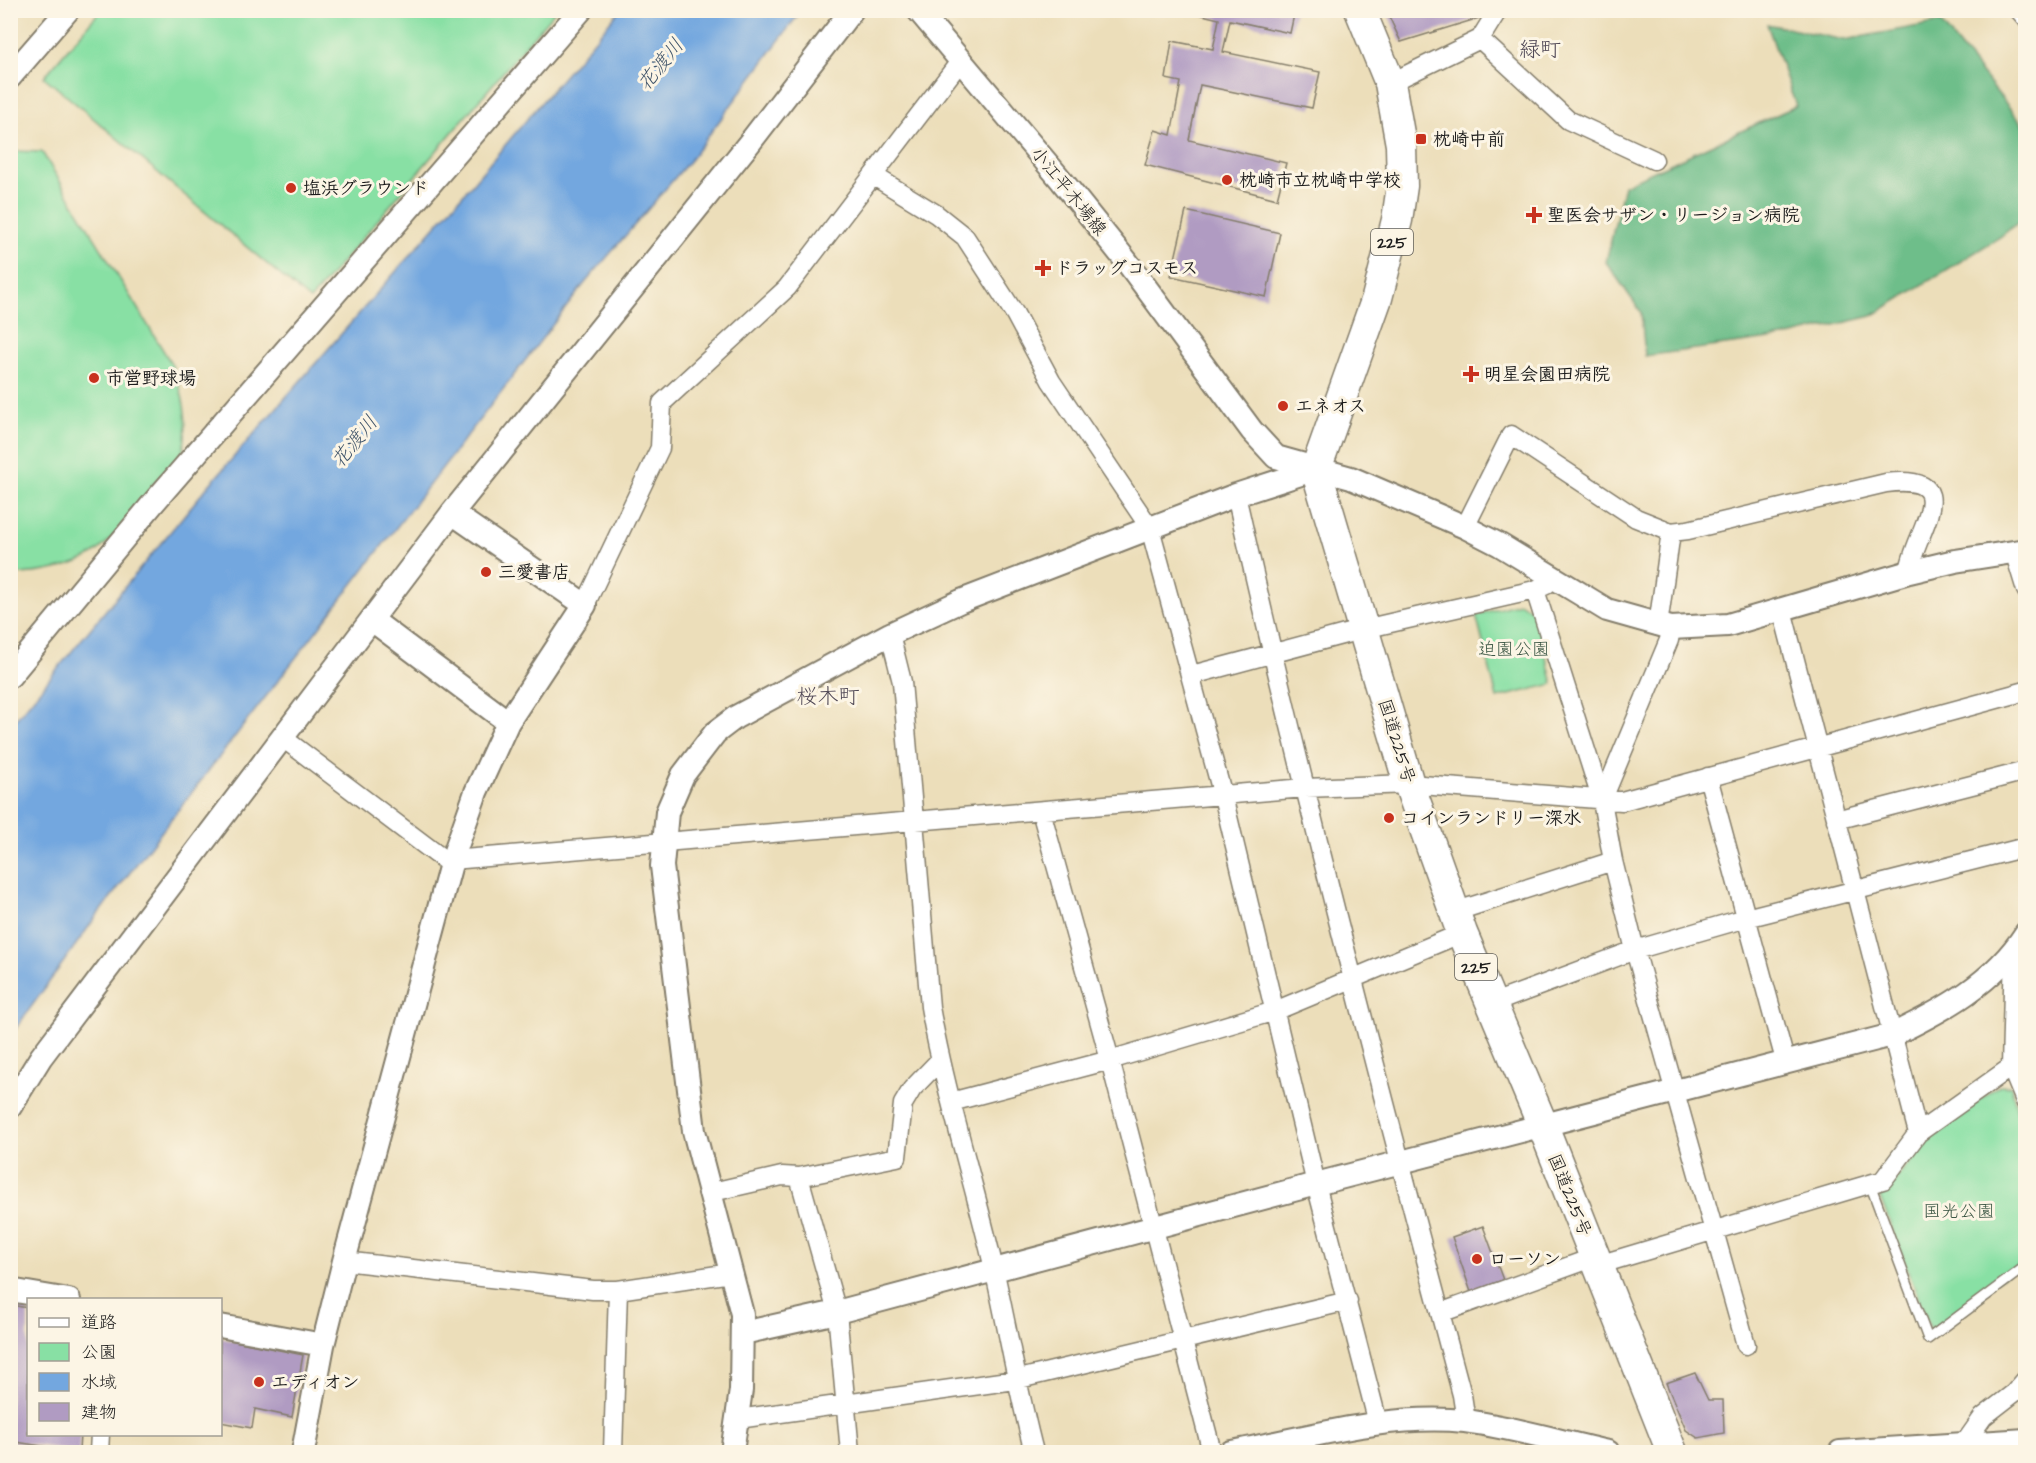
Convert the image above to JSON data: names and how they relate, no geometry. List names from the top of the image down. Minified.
{"streets":{"highway":["225","国道225号"],"street":["小江平木場線"]},"crossings":[["小江平木場線","225"],["小江平木場線","国道225号"],["225","国道225号"]],"districts":["緑町","桜木町"],"water":["花渡川"],"parks":["迫園公園","国光公園"],"places":{"transit":["枕崎中前"],"other":["枕崎市立枕崎中学校","塩浜グラウンド","市営野球場","エネオス","三愛書店","コインランドリー深水","ローソン","エディオン"],"health":["聖医会サザン・リージョン病院","ドラッグコスモス","明星会園田病院"]},"legend":["道路","公園","水域","建物"]}
